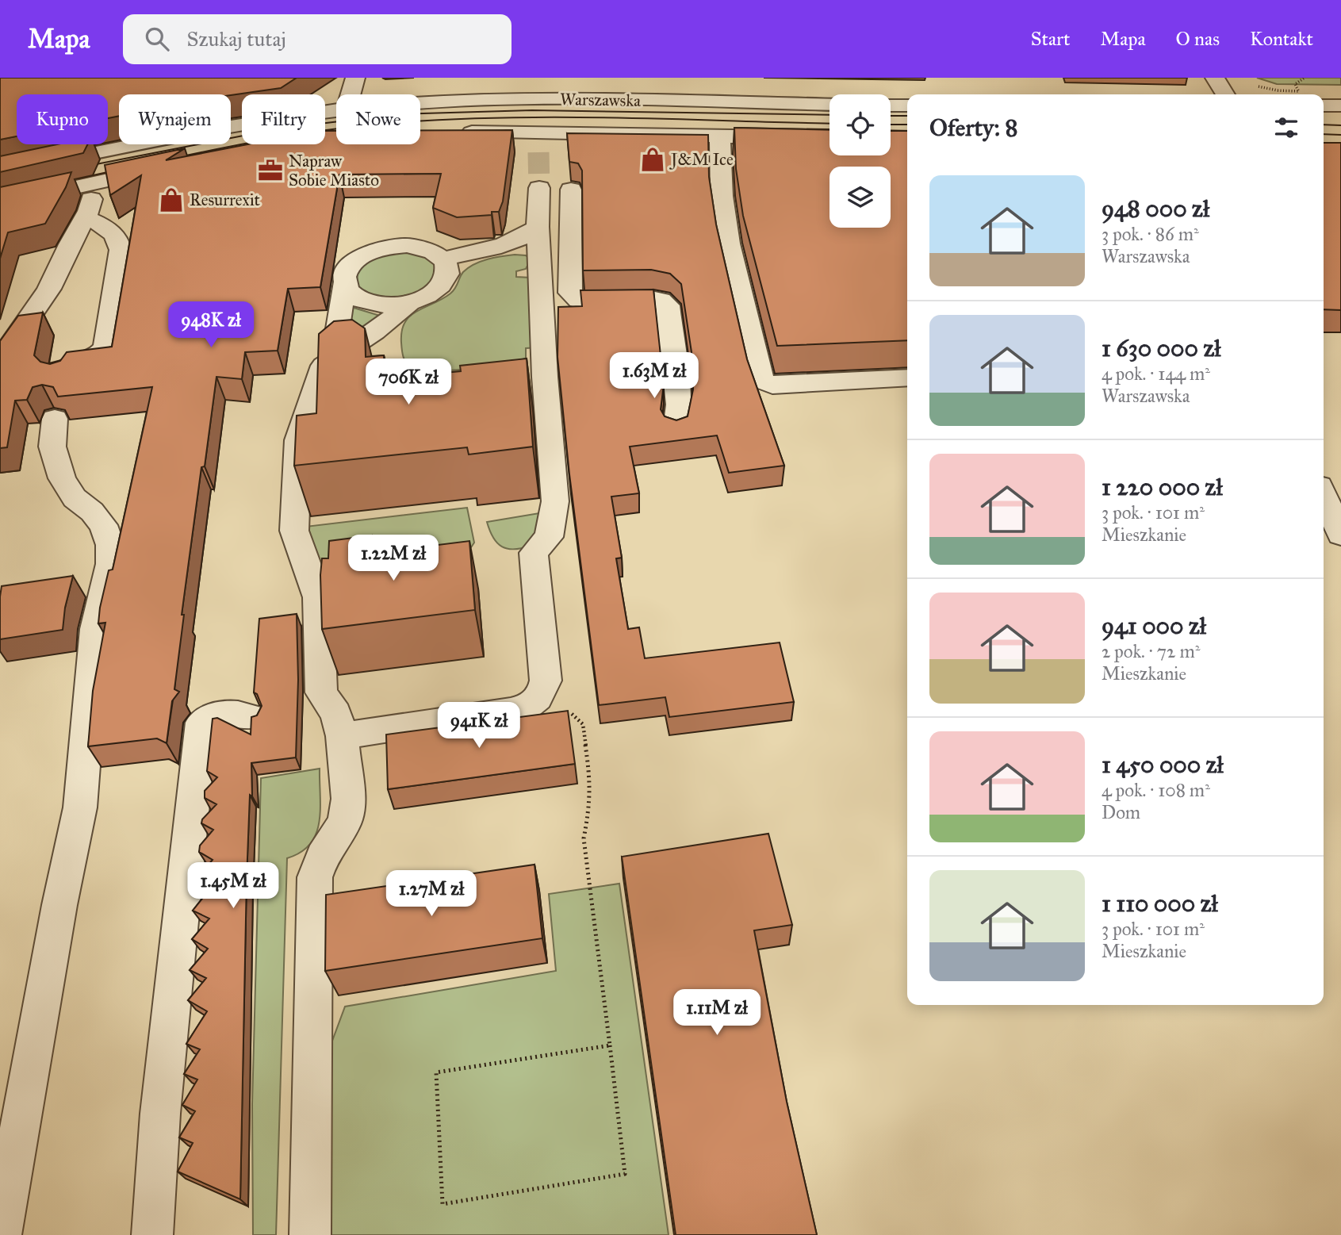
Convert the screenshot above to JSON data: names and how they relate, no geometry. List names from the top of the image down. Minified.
{"streets":{"street":["Warszawska"]},"places":{"shop":["J&M Ice","Resurrexit"],"office":["Napraw Sobie Miasto"]},"page":{"header":"Mapa","search":"Szukaj tutaj","nav":["Start","Mapa","O nas","Kontakt"],"chip":["Kupno","Wynajem","Filtry","Nowe"],"heading":"Oferty: 8","list":[{"name":"948 000 zł","note":"3 pok. · 86 m² · Warszawska"},{"name":"1 630 000 zł","note":"4 pok. · 144 m² · Warszawska"},{"name":"1 220 000 zł","note":"3 pok. · 101 m² · Mieszkanie"},{"name":"941 000 zł","note":"2 pok. · 72 m² · Mieszkanie"},{"name":"1 450 000 zł","note":"4 pok. · 108 m² · Dom"},{"name":"1 110 000 zł","note":"3 pok. · 101 m² · Mieszkanie"}],"price":["948K zł","1.63M zł","706K zł","1.22M zł","941K zł","1.45M zł","1.27M zł","1.11M zł"]}}
